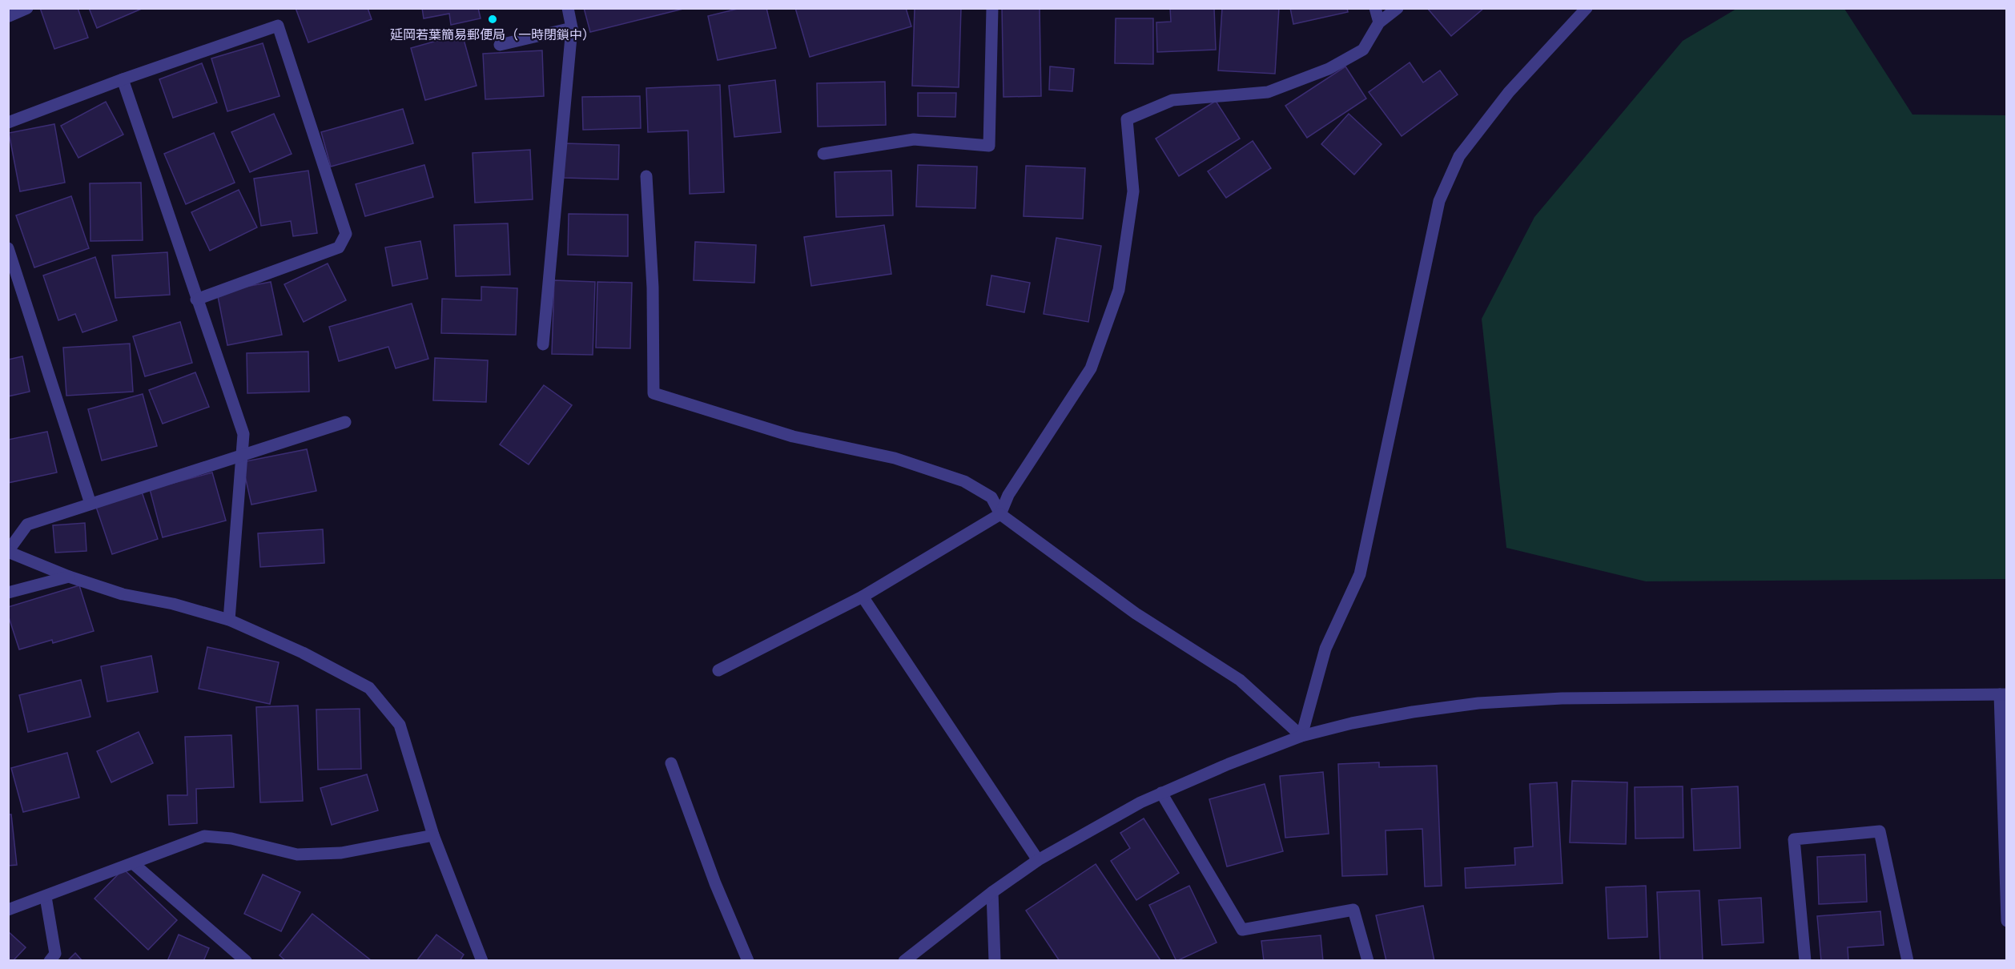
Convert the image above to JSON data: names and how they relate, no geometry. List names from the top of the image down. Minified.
{"places":["延岡若葉簡易郵便局（一時閉鎖中）"]}
